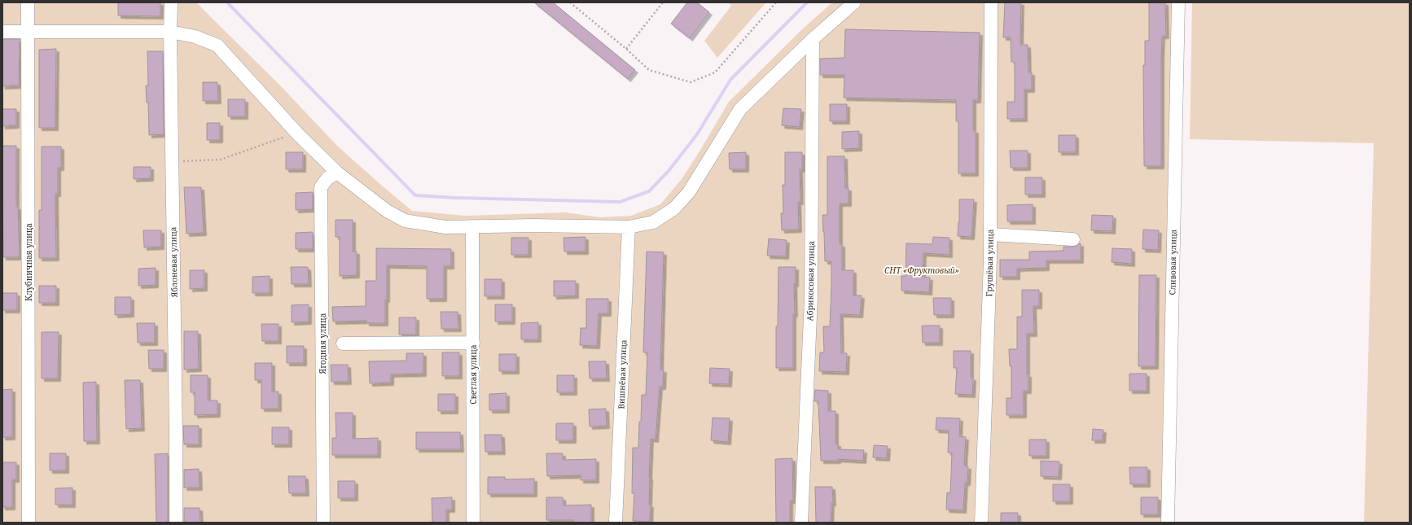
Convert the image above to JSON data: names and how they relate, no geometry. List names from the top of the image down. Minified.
{"streets":{"street":["Клубничная улица","Яблоневая улица","Сливовая улица","Грушёвая улица","Абрикосовая улица","Ягодная улица","Светлая улица","Вишнёвая улица"]},"parks":["СНТ «Фруктовый»"]}
